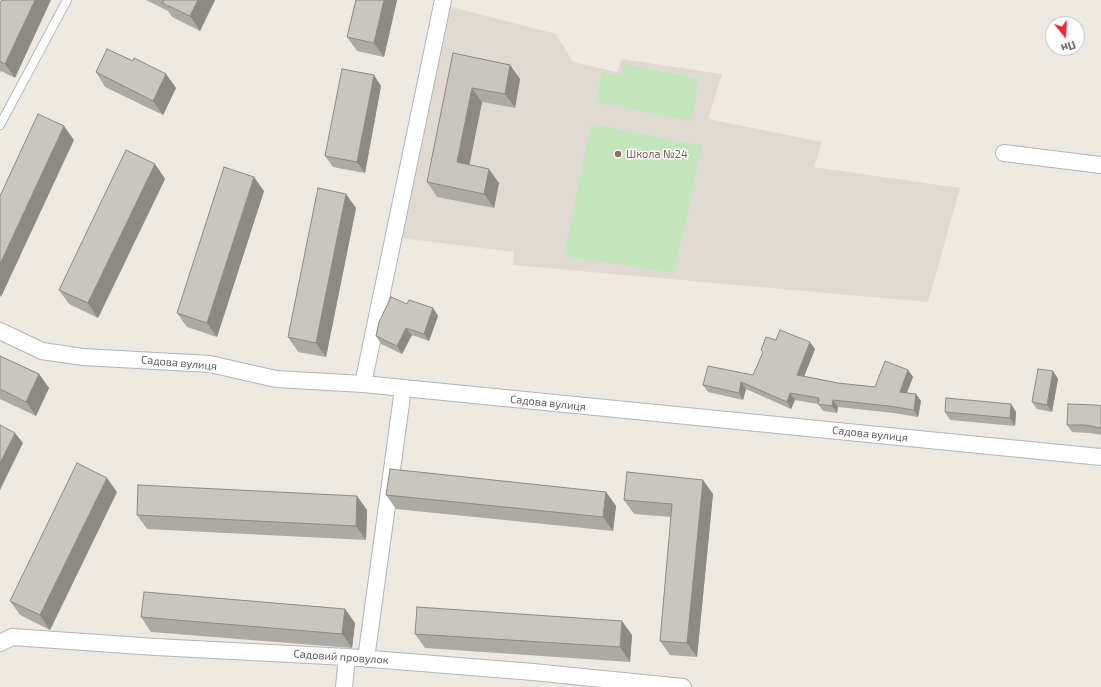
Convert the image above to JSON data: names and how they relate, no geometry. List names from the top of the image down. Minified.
{"streets":{"street":["Садова вулиця","Садовий провулок"]},"places":["Школа №24"],"north":"bottom"}
